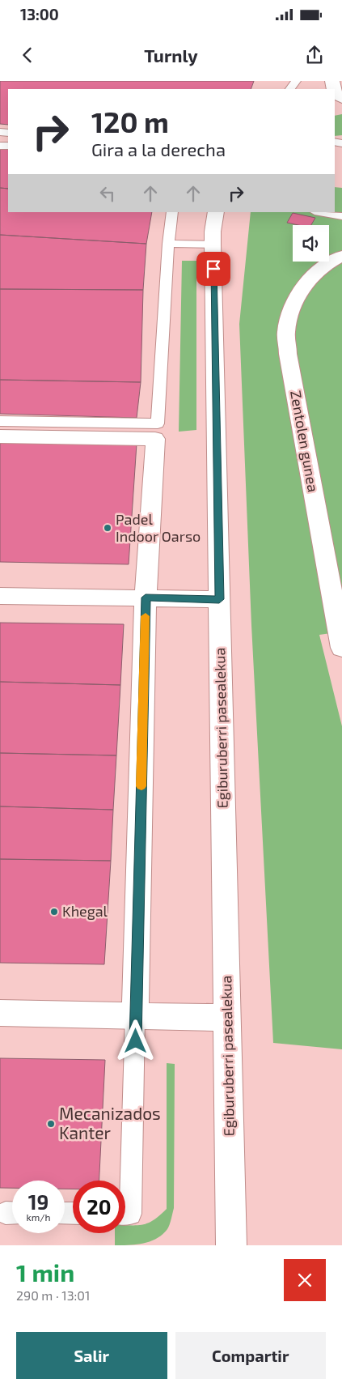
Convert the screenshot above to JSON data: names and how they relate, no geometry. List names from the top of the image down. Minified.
{"streets":{"street":["Zentolen gunea","Egiburuberri pasealekua"]},"places":["Padel Indoor Oarso","Khegal","Mecanizados Kanter"],"page":{"status":"13:00","header":"Turnly","turn":["120 m","Gira a la derecha"],"speed":"19 km/h","limit":"20","heading":["1 min","290 m · 13:01"],"buttons":["Salir","Compartir"]}}
